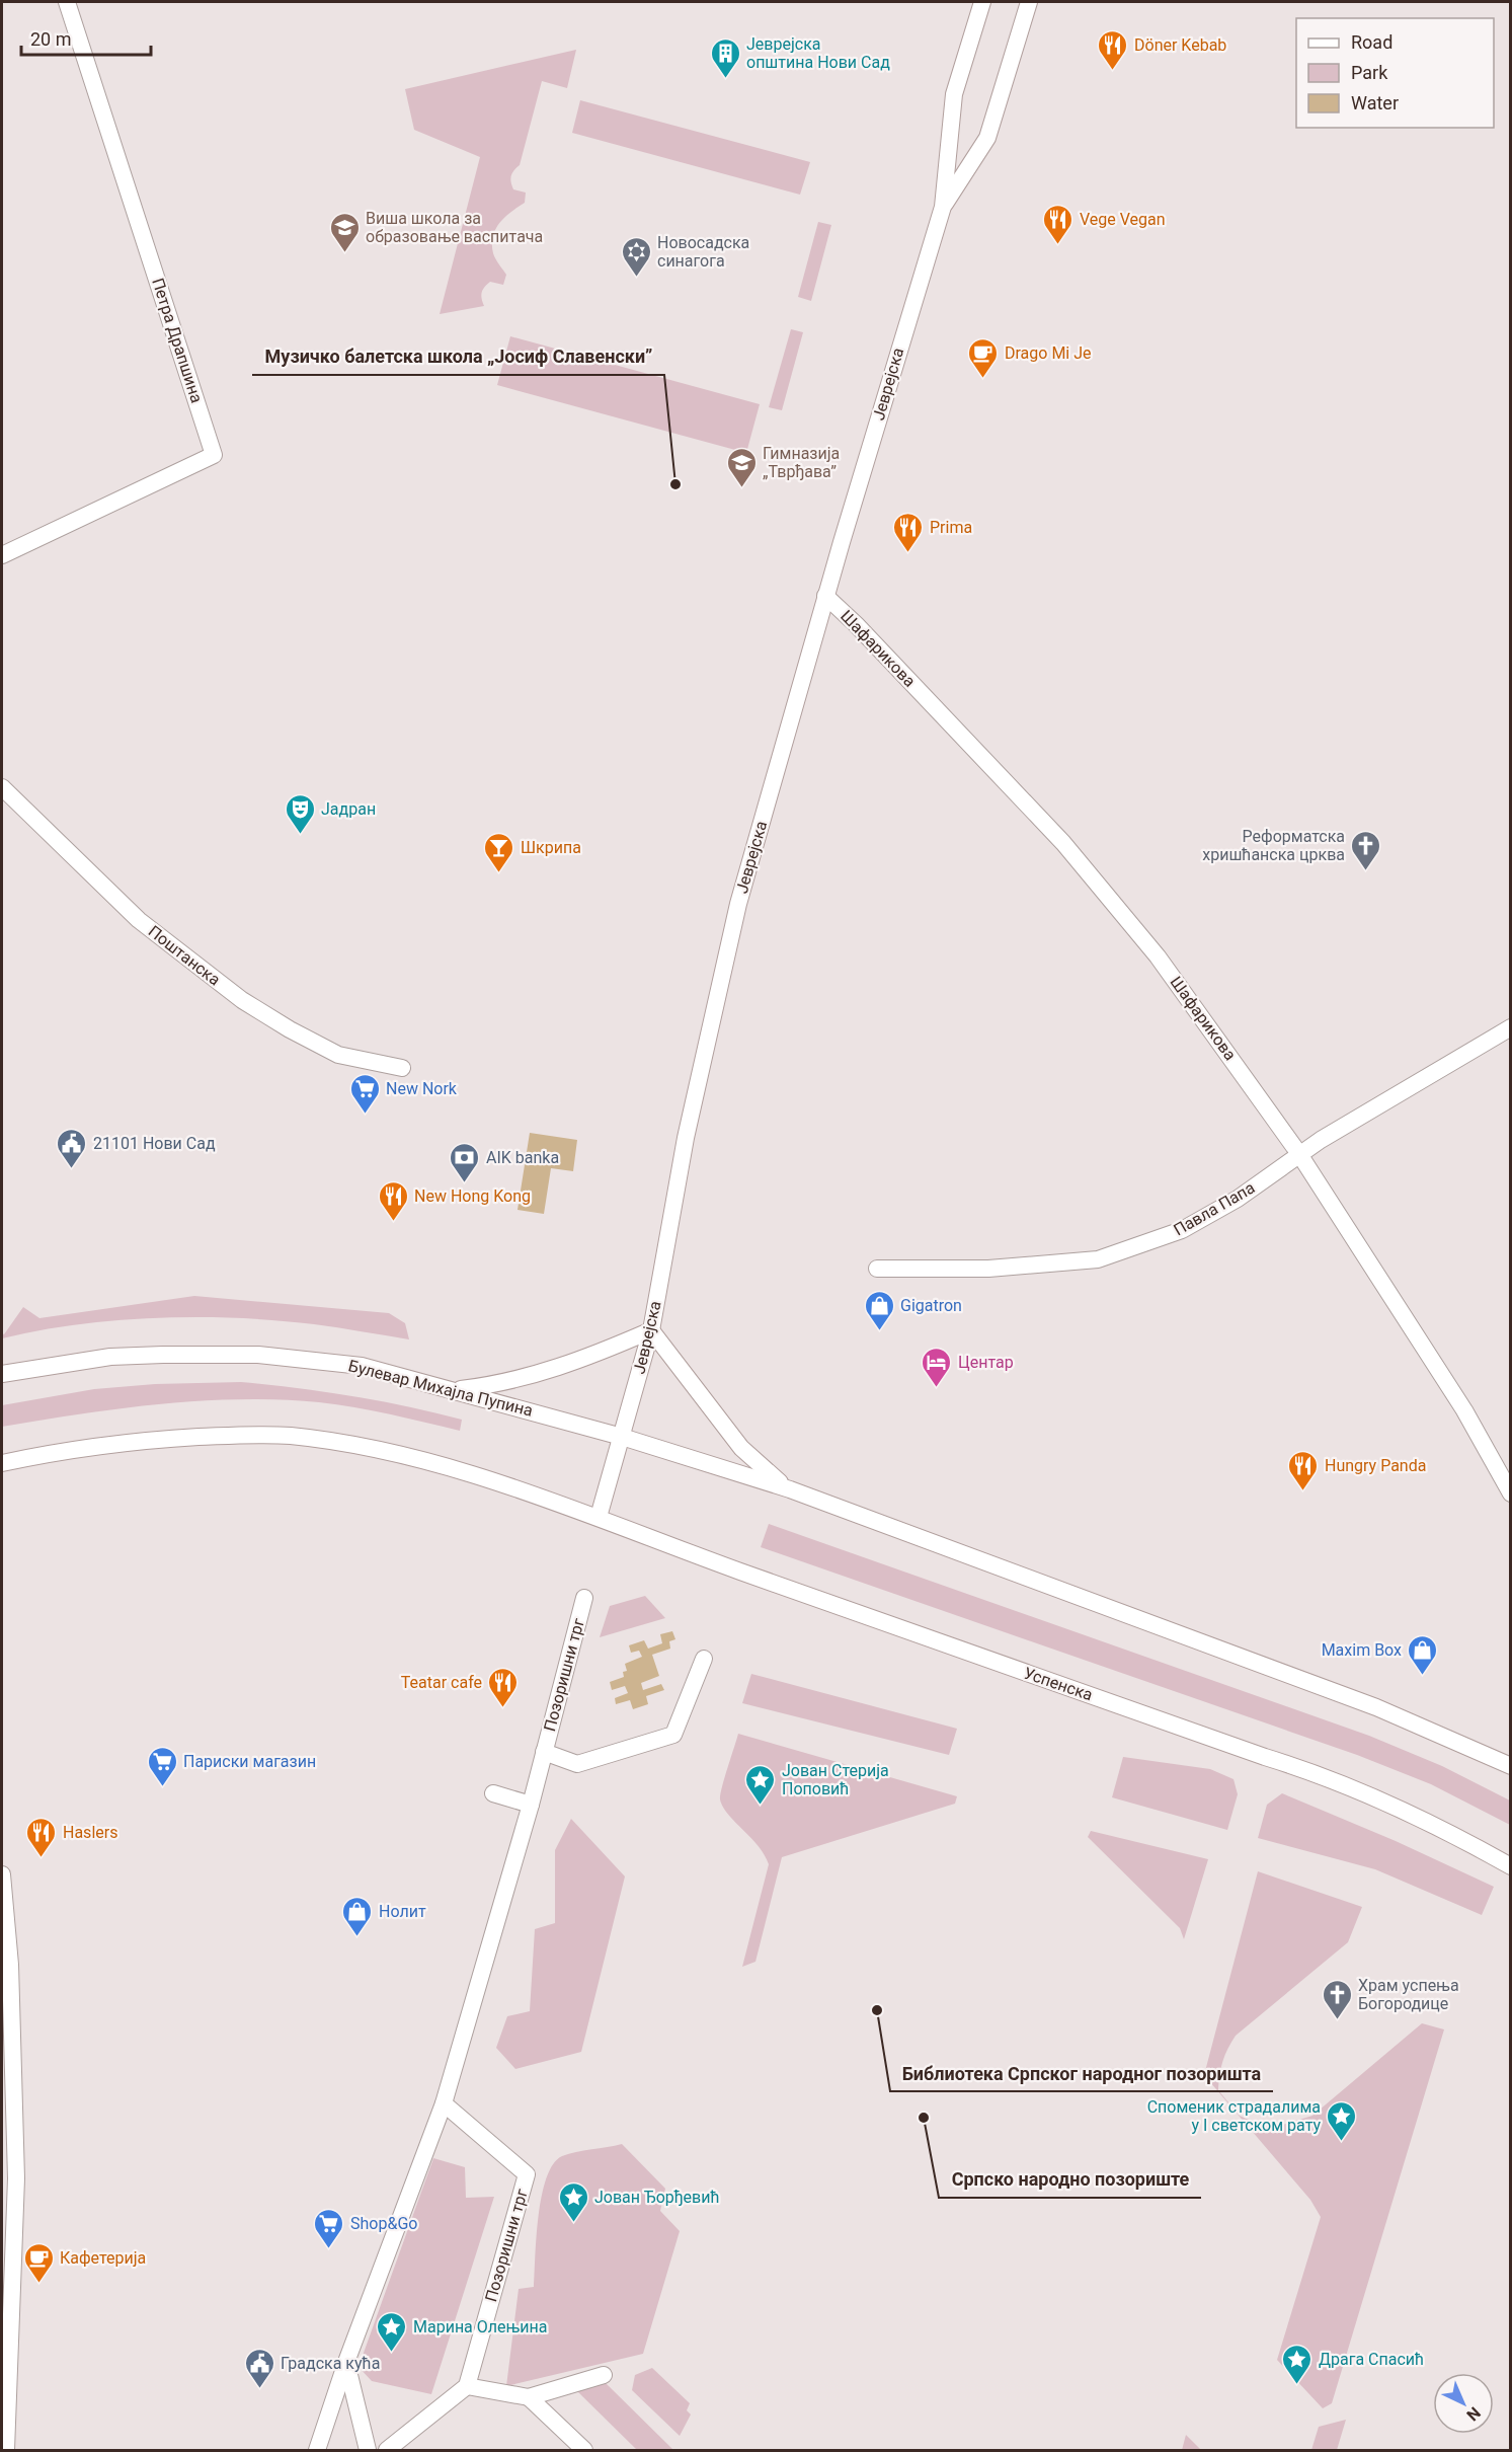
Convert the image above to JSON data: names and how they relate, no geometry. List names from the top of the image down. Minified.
{"streets":{"street":["Петра Драпшина","Јеврејска","Шафарикова","Поштанска","Павла Папа","Булевар Михајла Пупина","Позоришни трг","Успенска"]},"crossings":[["Јеврејска","Шафарикова"],["Јеврејска","Булевар Михајла Пупина"],["Јеврејска","Успенска"],["Шафарикова","Павла Папа"]],"places":{"restaurant":["Döner Kebab","Vege Vegan","Prima","New Hong Kong","Hungry Panda","Teatar cafe","Haslers"],"building":["Јеврејска општина Нови Сад"],"school or university":["Виша школа за образовање васпитача","Гимназија „Тврђава”"],"synagogue":["Новосадска синагога"],"cafe":["Drago Mi Je","Кафетерија"],"other":["Музичко балетска школа „Јосиф Славенски”","Библиотека Српског народног позоришта","Српско народно позориште"],"theatre":["Јадран"],"church":["Реформатска хришћанска црква","Храм успења Богородице"],"bar":["Шкрипа"],"supermarket":["New Nork","Париски магазин","Shop&Go"],"public building":["21101 Нови Сад","Градска кућа"],"bank":["AIK banka"],"shop":["Gigatron","Maxim Box","Нолит"],"hotel":["Центар"],"place":["Јован Стерија Поповић","Споменик страдалима у I светском рату","Јован Ђорђевић","Марина Олењина","Драга Спасић"]},"legend":["Road","Park","Water"],"scale_bar":"20 m","north":"bottom right"}
